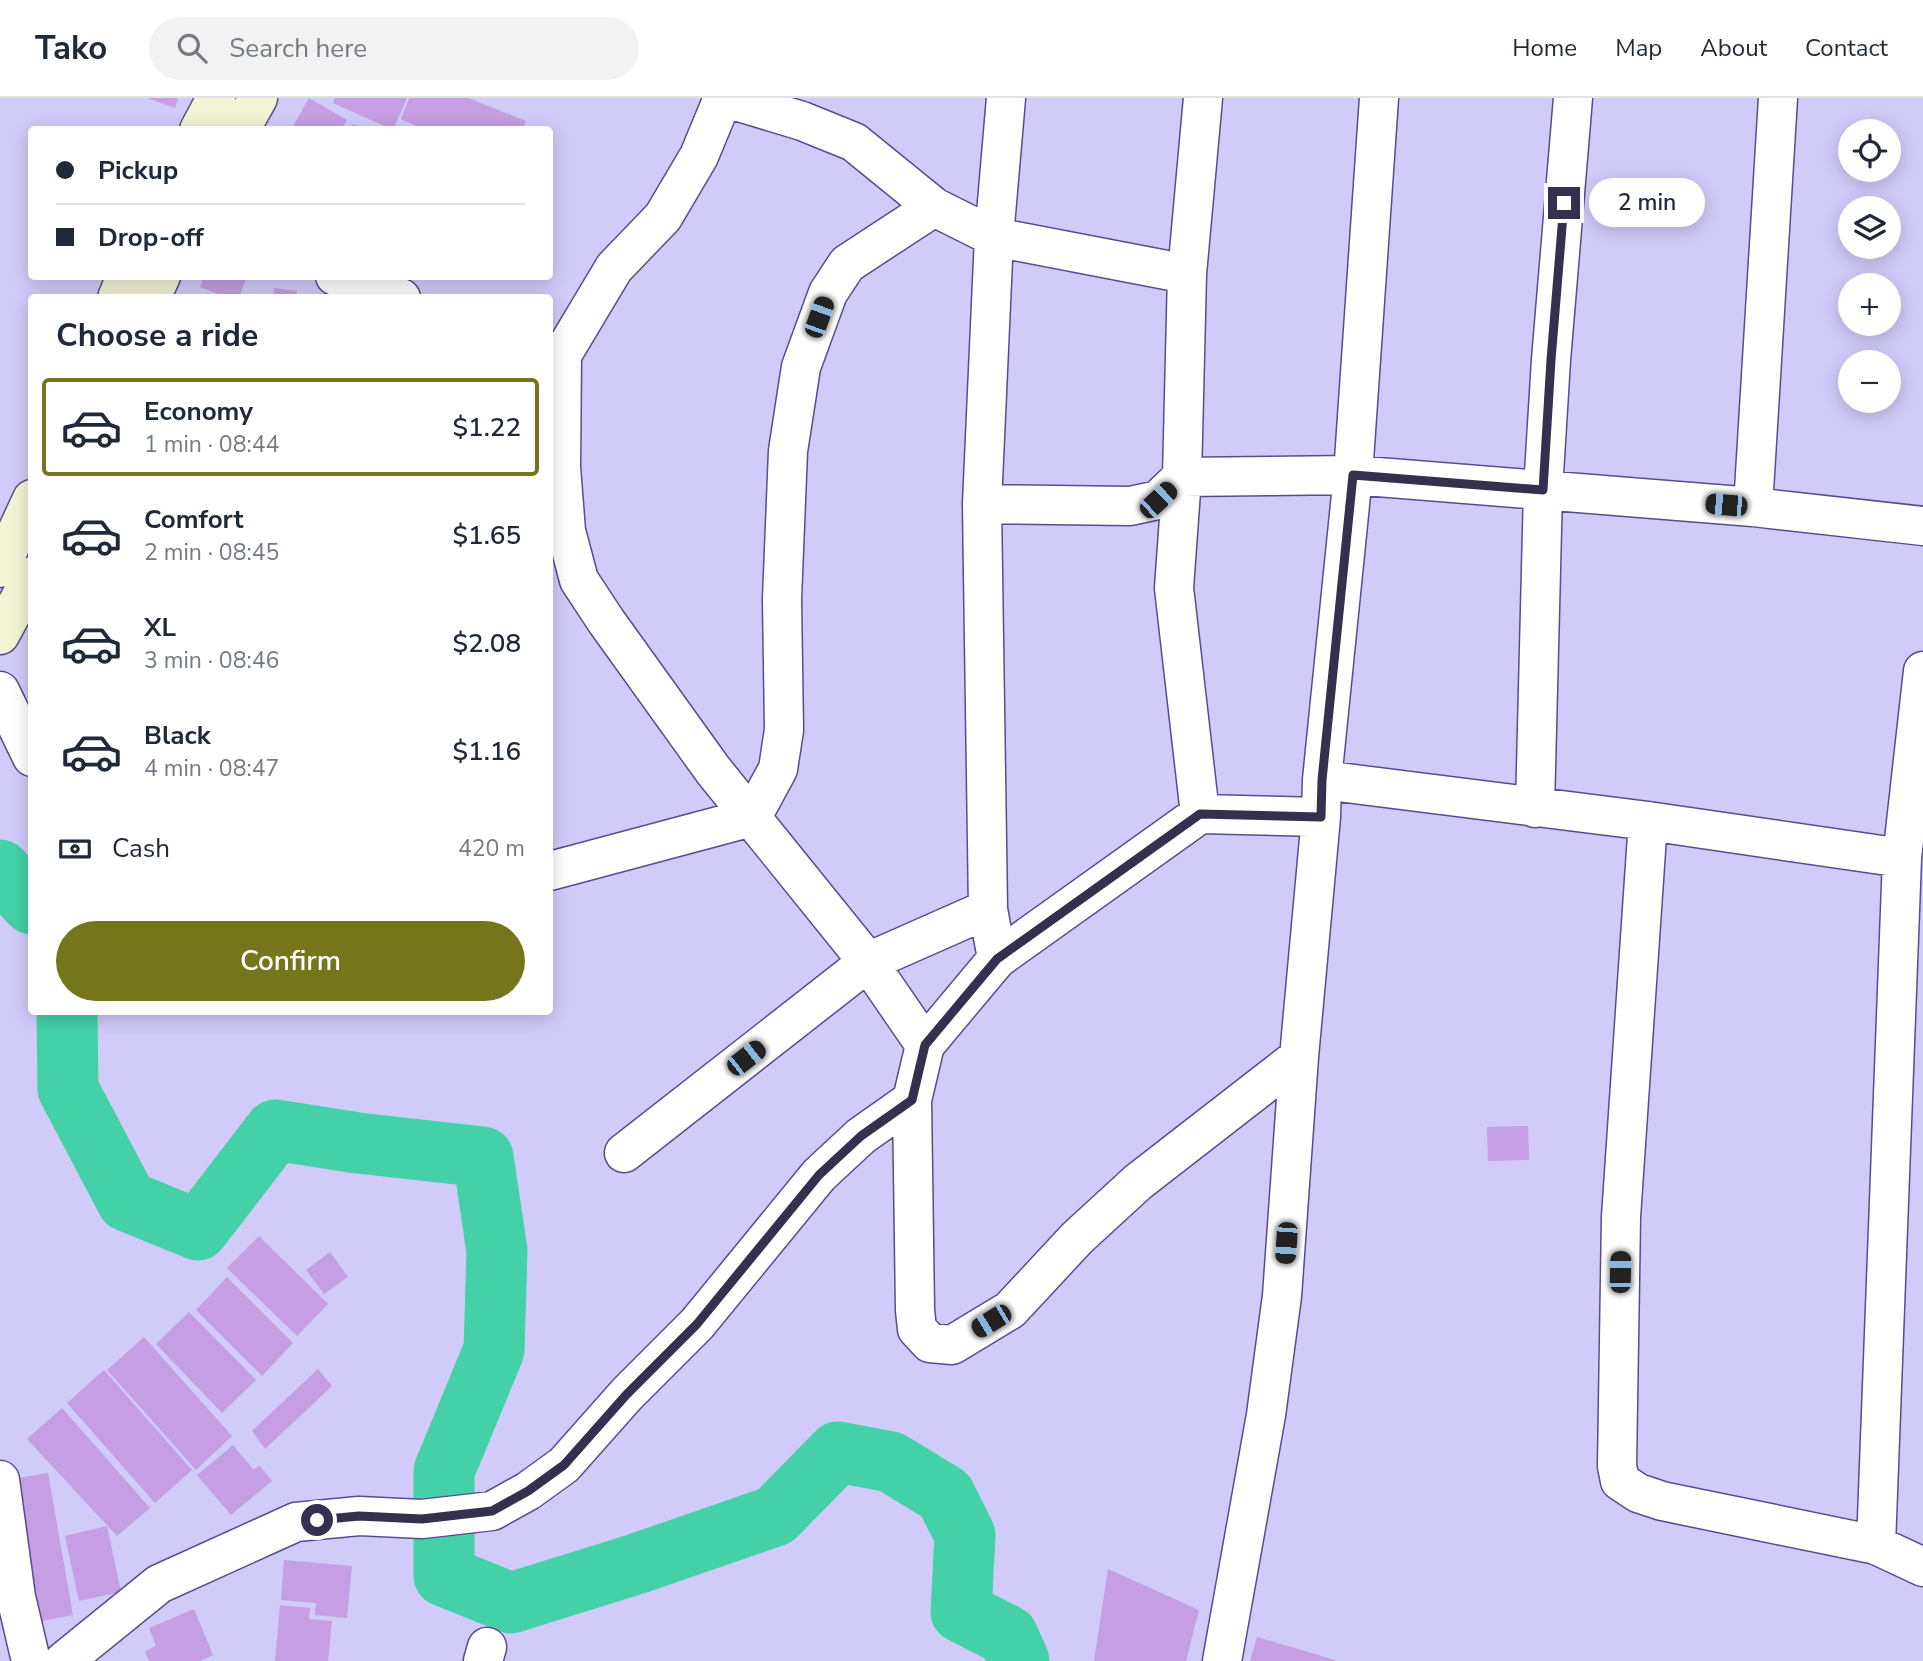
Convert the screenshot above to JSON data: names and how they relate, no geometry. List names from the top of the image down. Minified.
{"page":{"header":"Tako","search":"Search here","nav":["Home","Map","About","Contact"],"map_buttons":["+","−"],"banner":["Pickup","Drop-off"],"bubble":"2 min","heading":"Choose a ride","list":[{"name":"Economy","note":"1 min · 08:44","value":"$1.22"},{"name":"Comfort","note":"2 min · 08:45","value":"$1.65"},{"name":"XL","note":"3 min · 08:46","value":"$2.08"},{"name":"Black","note":"4 min · 08:47","value":"$1.16"}],"pay":["Cash","420 m"],"buttons":"Confirm"}}
